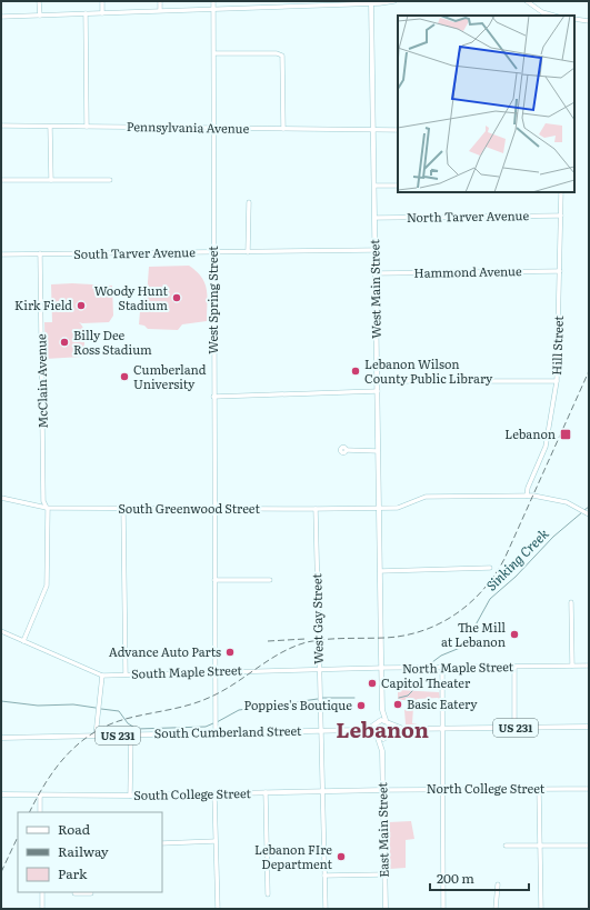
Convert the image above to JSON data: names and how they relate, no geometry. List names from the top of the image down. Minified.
{"streets":{"main road":["West Main Street","US 231","South Cumberland Street","South College Street","East Main Street"],"street":["Pennsylvania Avenue","North Tarver Avenue","South Tarver Avenue","Hammond Avenue","West Spring Street","Hill Street","McClain Avenue","South Greenwood Street","West Gay Street","North Maple Street","South Maple Street","North College Street"]},"crossings":[["Pennsylvania Avenue","West Main Street"],["Pennsylvania Avenue","West Spring Street"],["North Tarver Avenue","West Main Street"],["North Tarver Avenue","Hill Street"],["South Tarver Avenue","West Main Street"],["South Tarver Avenue","West Spring Street"],["South Tarver Avenue","McClain Avenue"],["Hammond Avenue","West Main Street"],["Hammond Avenue","Hill Street"],["West Main Street","South Greenwood Street"],["West Main Street","North Maple Street"],["West Main Street","South Maple Street"],["West Main Street","US 231"],["West Main Street","South Cumberland Street"],["West Main Street","East Main Street"],["West Spring Street","South Greenwood Street"],["West Spring Street","South Maple Street"],["West Spring Street","South Cumberland Street"],["Hill Street","South Greenwood Street"],["McClain Avenue","South Greenwood Street"],["McClain Avenue","South Maple Street"],["South Greenwood Street","West Gay Street"],["West Gay Street","South Maple Street"],["West Gay Street","South Cumberland Street"],["West Gay Street","South College Street"],["North Maple Street","South Maple Street"],["US 231","South Cumberland Street"],["US 231","East Main Street"],["South Cumberland Street","East Main Street"],["North College Street","South College Street"],["North College Street","East Main Street"],["South College Street","East Main Street"]],"districts":["Lebanon"],"water":["Sinking Creek"],"places":{"other":["Woody Hunt Stadium","Kirk Field","Billy Dee Ross Stadium","Lebanon Wilson County Public Library","Cumberland University","The Mill at Lebanon","Advance Auto Parts","Capitol Theater","Basic Eatery","Poppies's Boutique","Lebanon FIre Department"],"transit":["Lebanon"]},"legend":["Road","Railway","Park"],"scale_bar":"200 m"}
